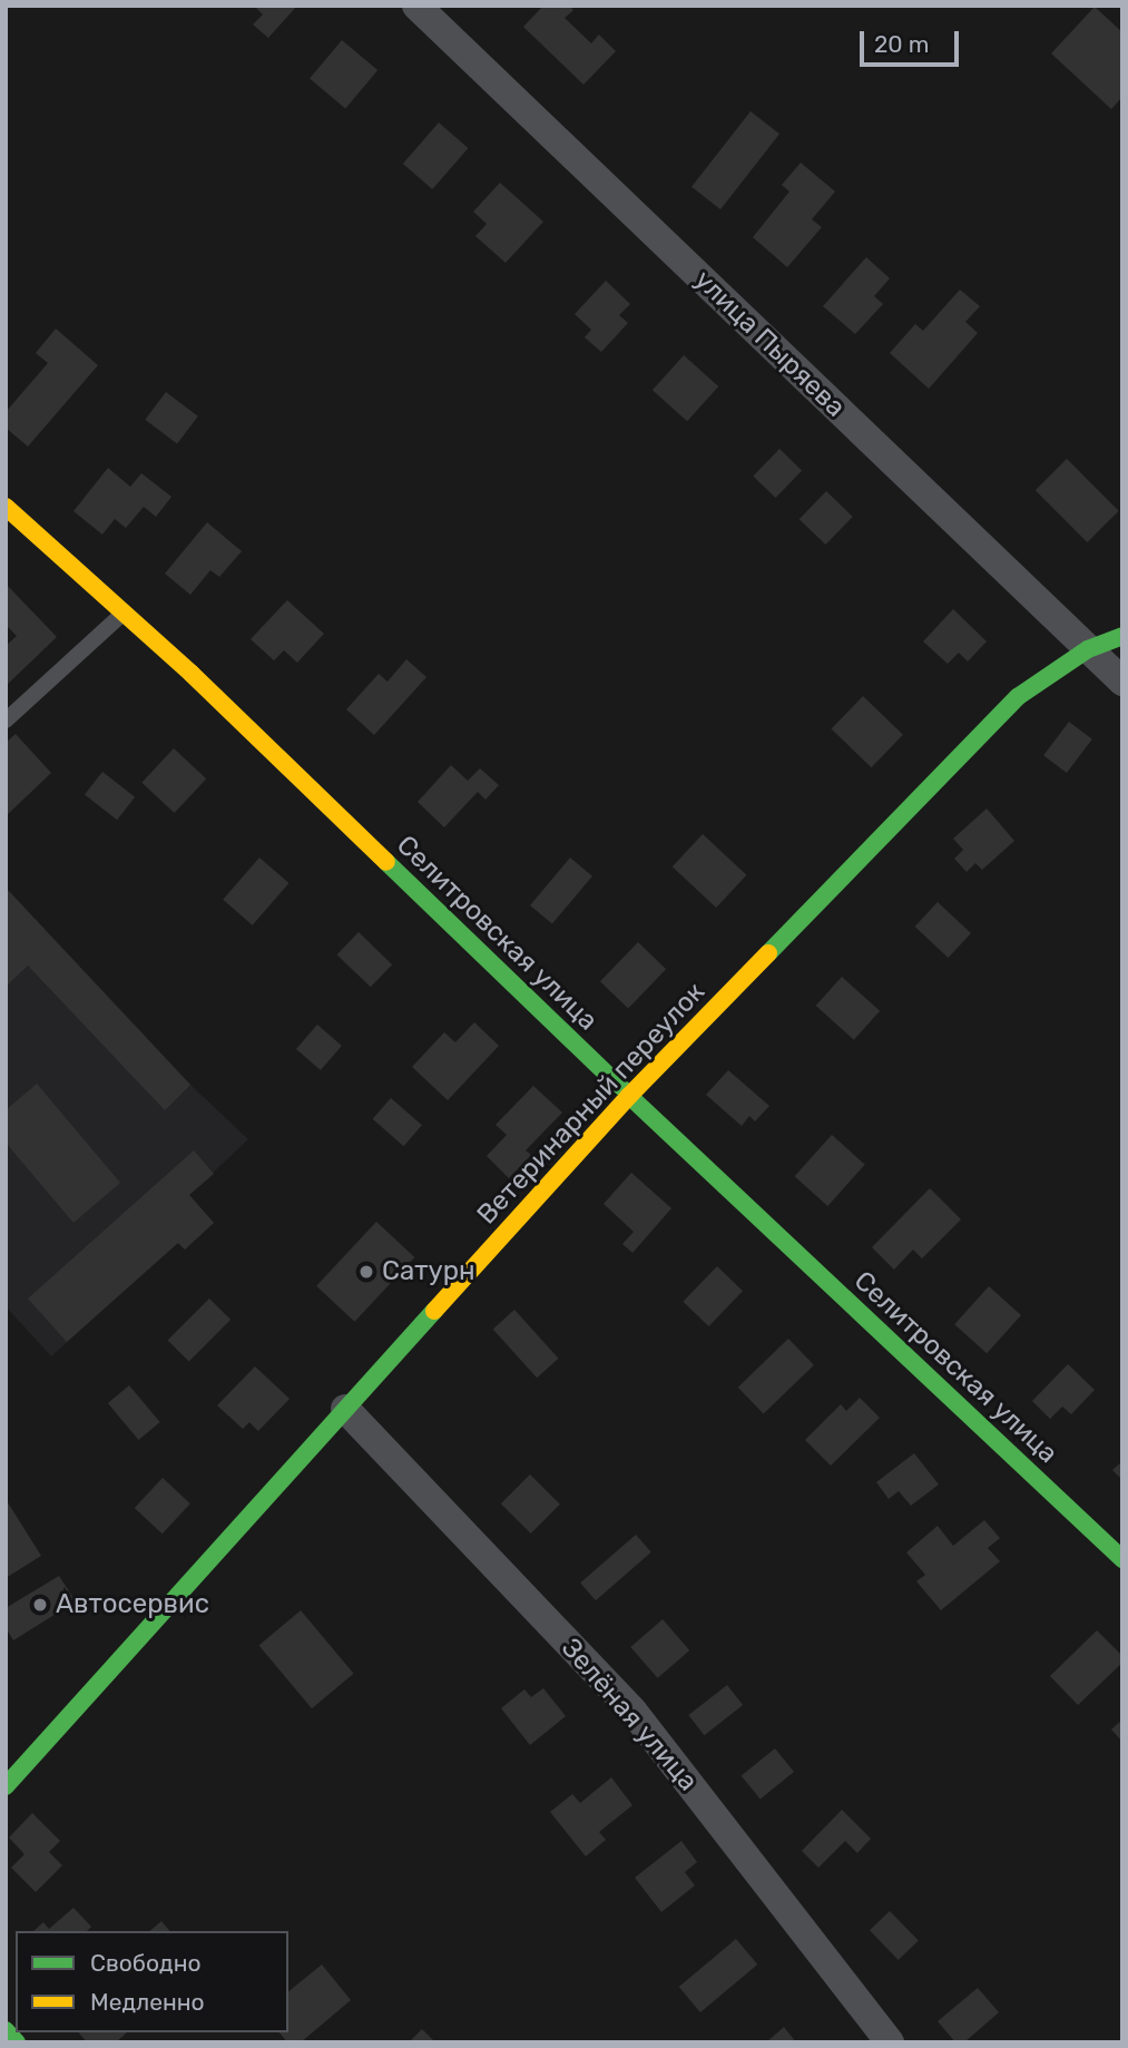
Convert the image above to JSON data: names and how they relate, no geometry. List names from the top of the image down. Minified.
{"streets":{"street":["улица Пыряева","Селитровская улица","Ветеринарный переулок","Зелёная улица"]},"crossings":[["улица Пыряева","Ветеринарный переулок"],["Селитровская улица","Ветеринарный переулок"],["Ветеринарный переулок","Зелёная улица"]],"places":["Сатурн","Автосервис"],"legend":["Свободно","Медленно"],"scale_bar":"20 m"}
